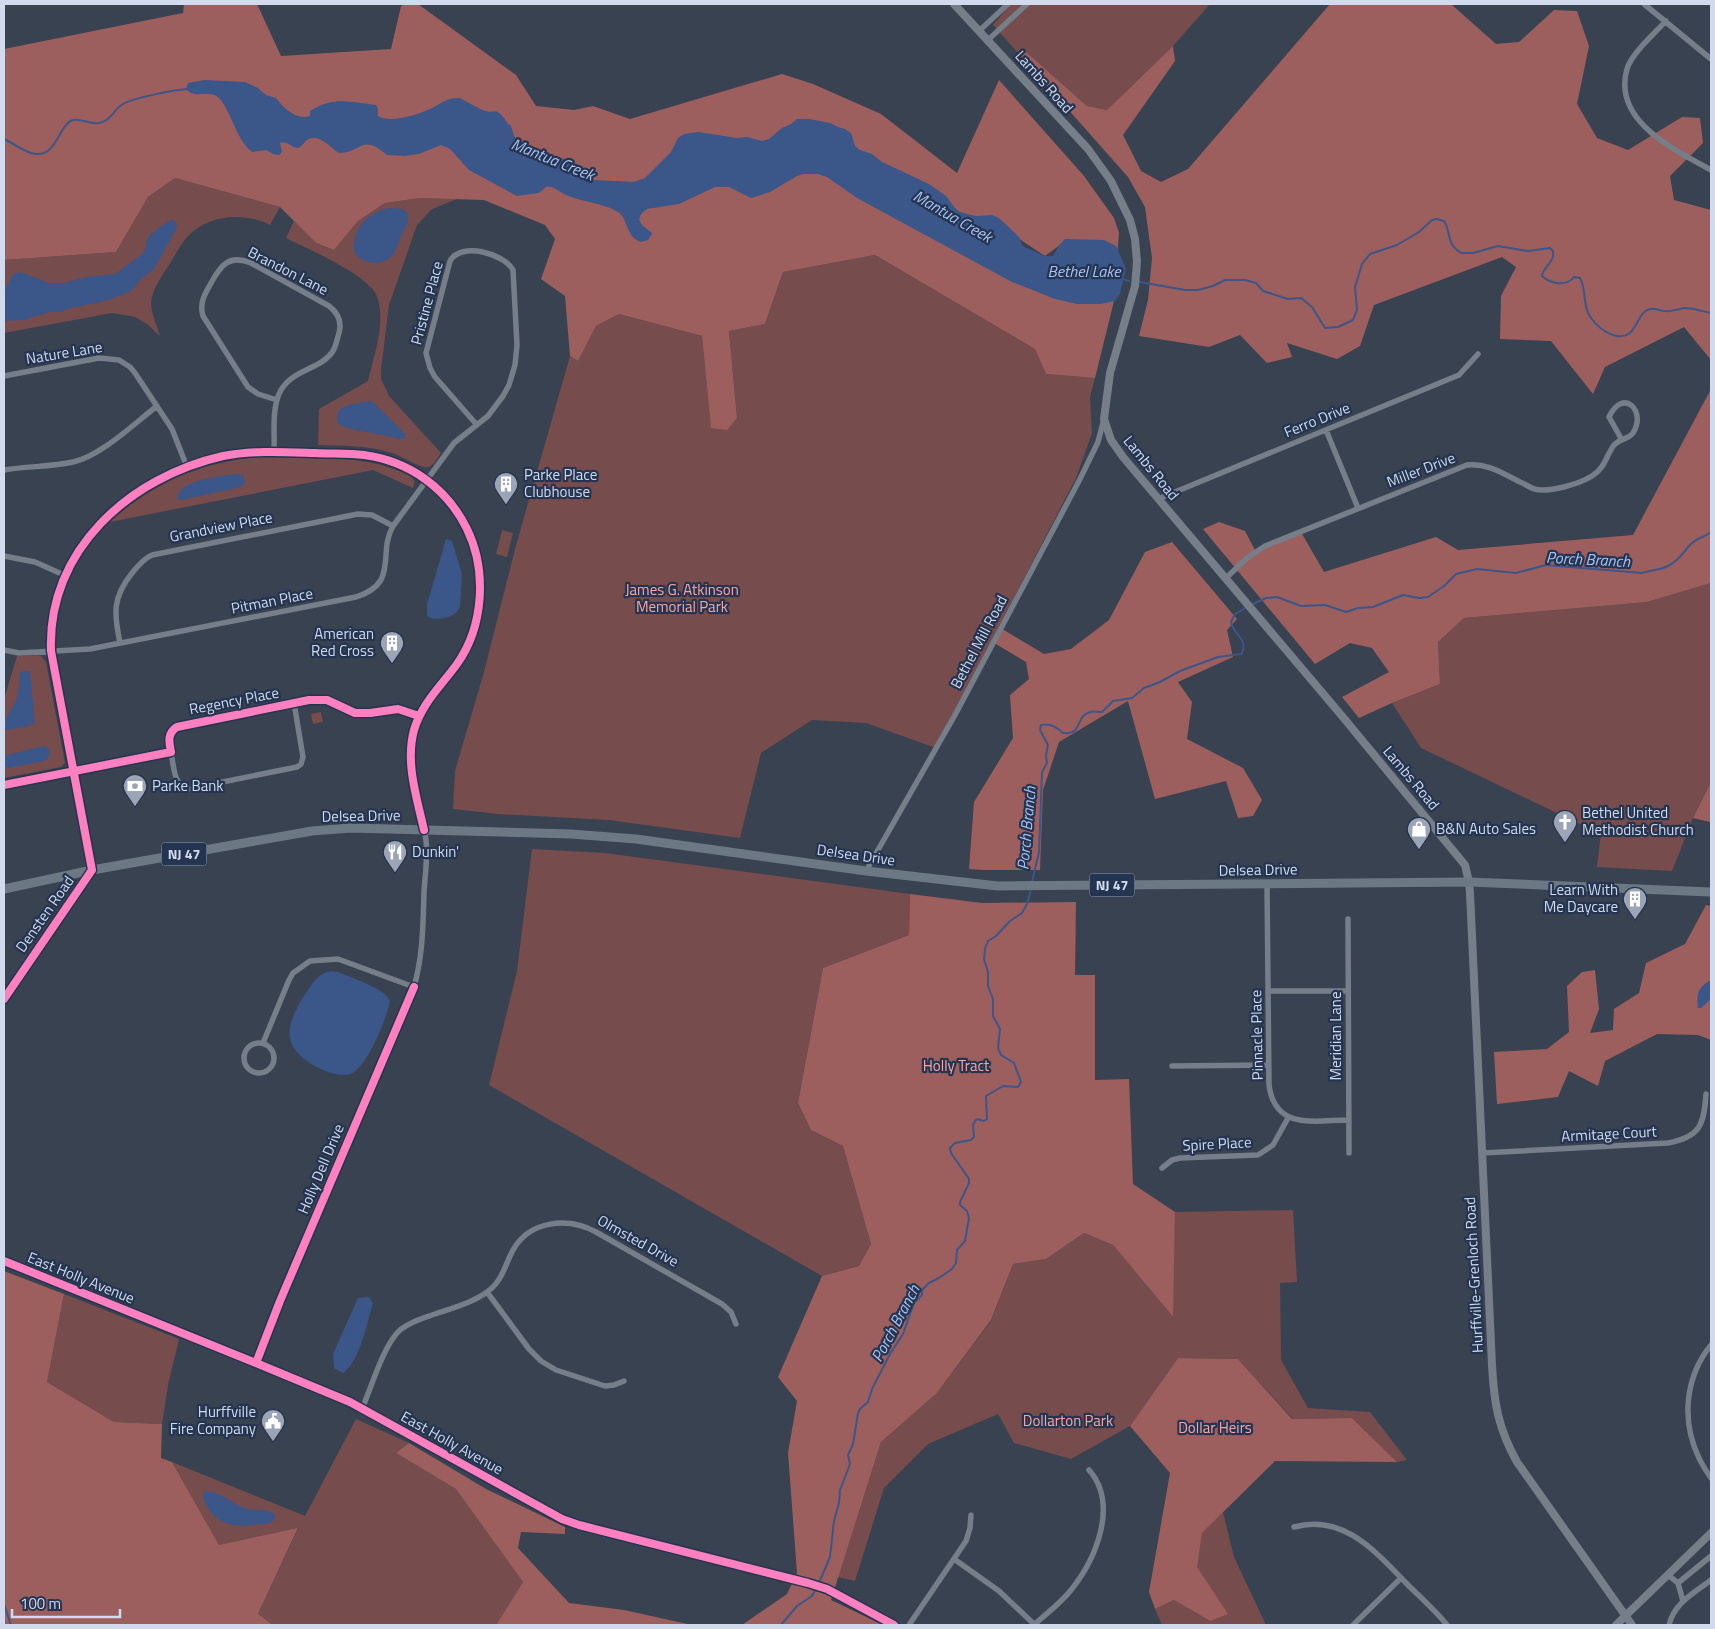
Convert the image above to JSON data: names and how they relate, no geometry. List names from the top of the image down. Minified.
{"streets":{"main road":["Lambs Road","Delsea Drive","NJ 47","Hurffville-Grenloch Road"],"street":["Brandon Lane","Pristine Place","Nature Lane","Ferro Drive","Miller Drive","Grandview Place","Pitman Place","Bethel Mill Road","Regency Place","Densten Road","Pinnacle Place","Meridian Lane","Armitage Court","Spire Place","Holly Dell Drive","Olmsted Drive","East Holly Avenue"]},"crossings":[["Lambs Road","Ferro Drive"],["Lambs Road","Miller Drive"],["Lambs Road","Bethel Mill Road"],["Lambs Road","Delsea Drive"],["Lambs Road","Hurffville-Grenloch Road"],["Pristine Place","Pitman Place"],["Pristine Place","Holly Dell Drive"],["Nature Lane","Holly Dell Drive"],["Grandview Place","Pitman Place"],["Pitman Place","Holly Dell Drive"],["Bethel Mill Road","Delsea Drive"],["Regency Place","Holly Dell Drive"],["Delsea Drive","Densten Road"],["Delsea Drive","Pinnacle Place"],["Delsea Drive","Holly Dell Drive"],["Delsea Drive","Hurffville-Grenloch Road"],["Densten Road","Holly Dell Drive"],["Pinnacle Place","Spire Place"],["Armitage Court","Hurffville-Grenloch Road"],["Holly Dell Drive","East Holly Avenue"],["Olmsted Drive","East Holly Avenue"]],"water":["Mantua Creek","Bethel Lake","Porch Branch"],"parks":["James G. Atkinson Memorial Park","Holly Tract","Dollarton Park","Dollar Heirs"],"places":{"building":["Parke Place Clubhouse","American Red Cross","Learn With Me Daycare"],"bank":["Parke Bank"],"church":["Bethel United Methodist Church"],"shop":["B&N Auto Sales"],"restaurant":["Dunkin'"],"public building":["Hurffville Fire Company"]},"scale_bar":"100 m"}
